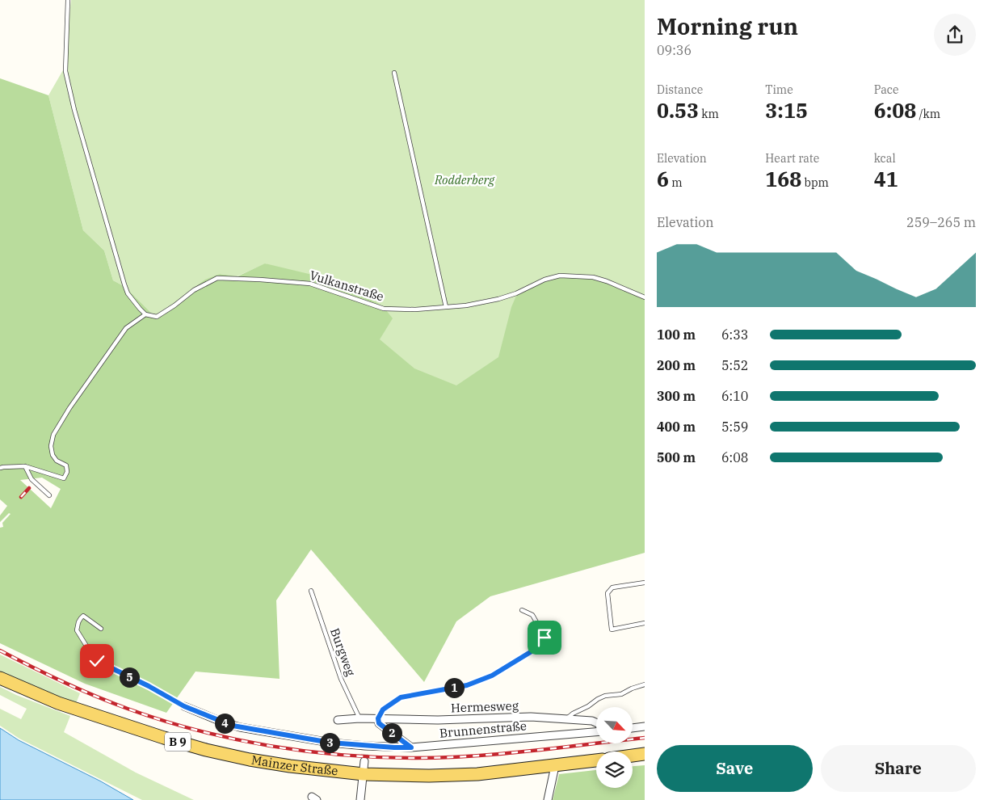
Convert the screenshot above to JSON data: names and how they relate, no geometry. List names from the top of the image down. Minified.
{"streets":{"main road":["B 9","Mainzer Straße"],"street":["Hermesweg","Brunnenstraße"],"lane":["Vulkanstraße","Burgweg"]},"crossings":[["Burgweg","Hermesweg"]],"parks":["Rodderberg"],"north":"bottom right","page":{"heading":["Morning run","09:36"],"stats":[["Distance","0.53 km"],["Time","3:15"],["Pace","6:08 /km"],["Elevation","6 m"],["Heart rate","168 bpm"],["kcal","41"]],"chart":["Elevation","259–265 m"],"list":[{"name":"100 m","note":"6:33"},{"name":"200 m","note":"5:52"},{"name":"300 m","note":"6:10"},{"name":"400 m","note":"5:59"},{"name":"500 m","note":"6:08"}],"pins":["5","1","4","2","3"],"buttons":["Save","Share"]}}
